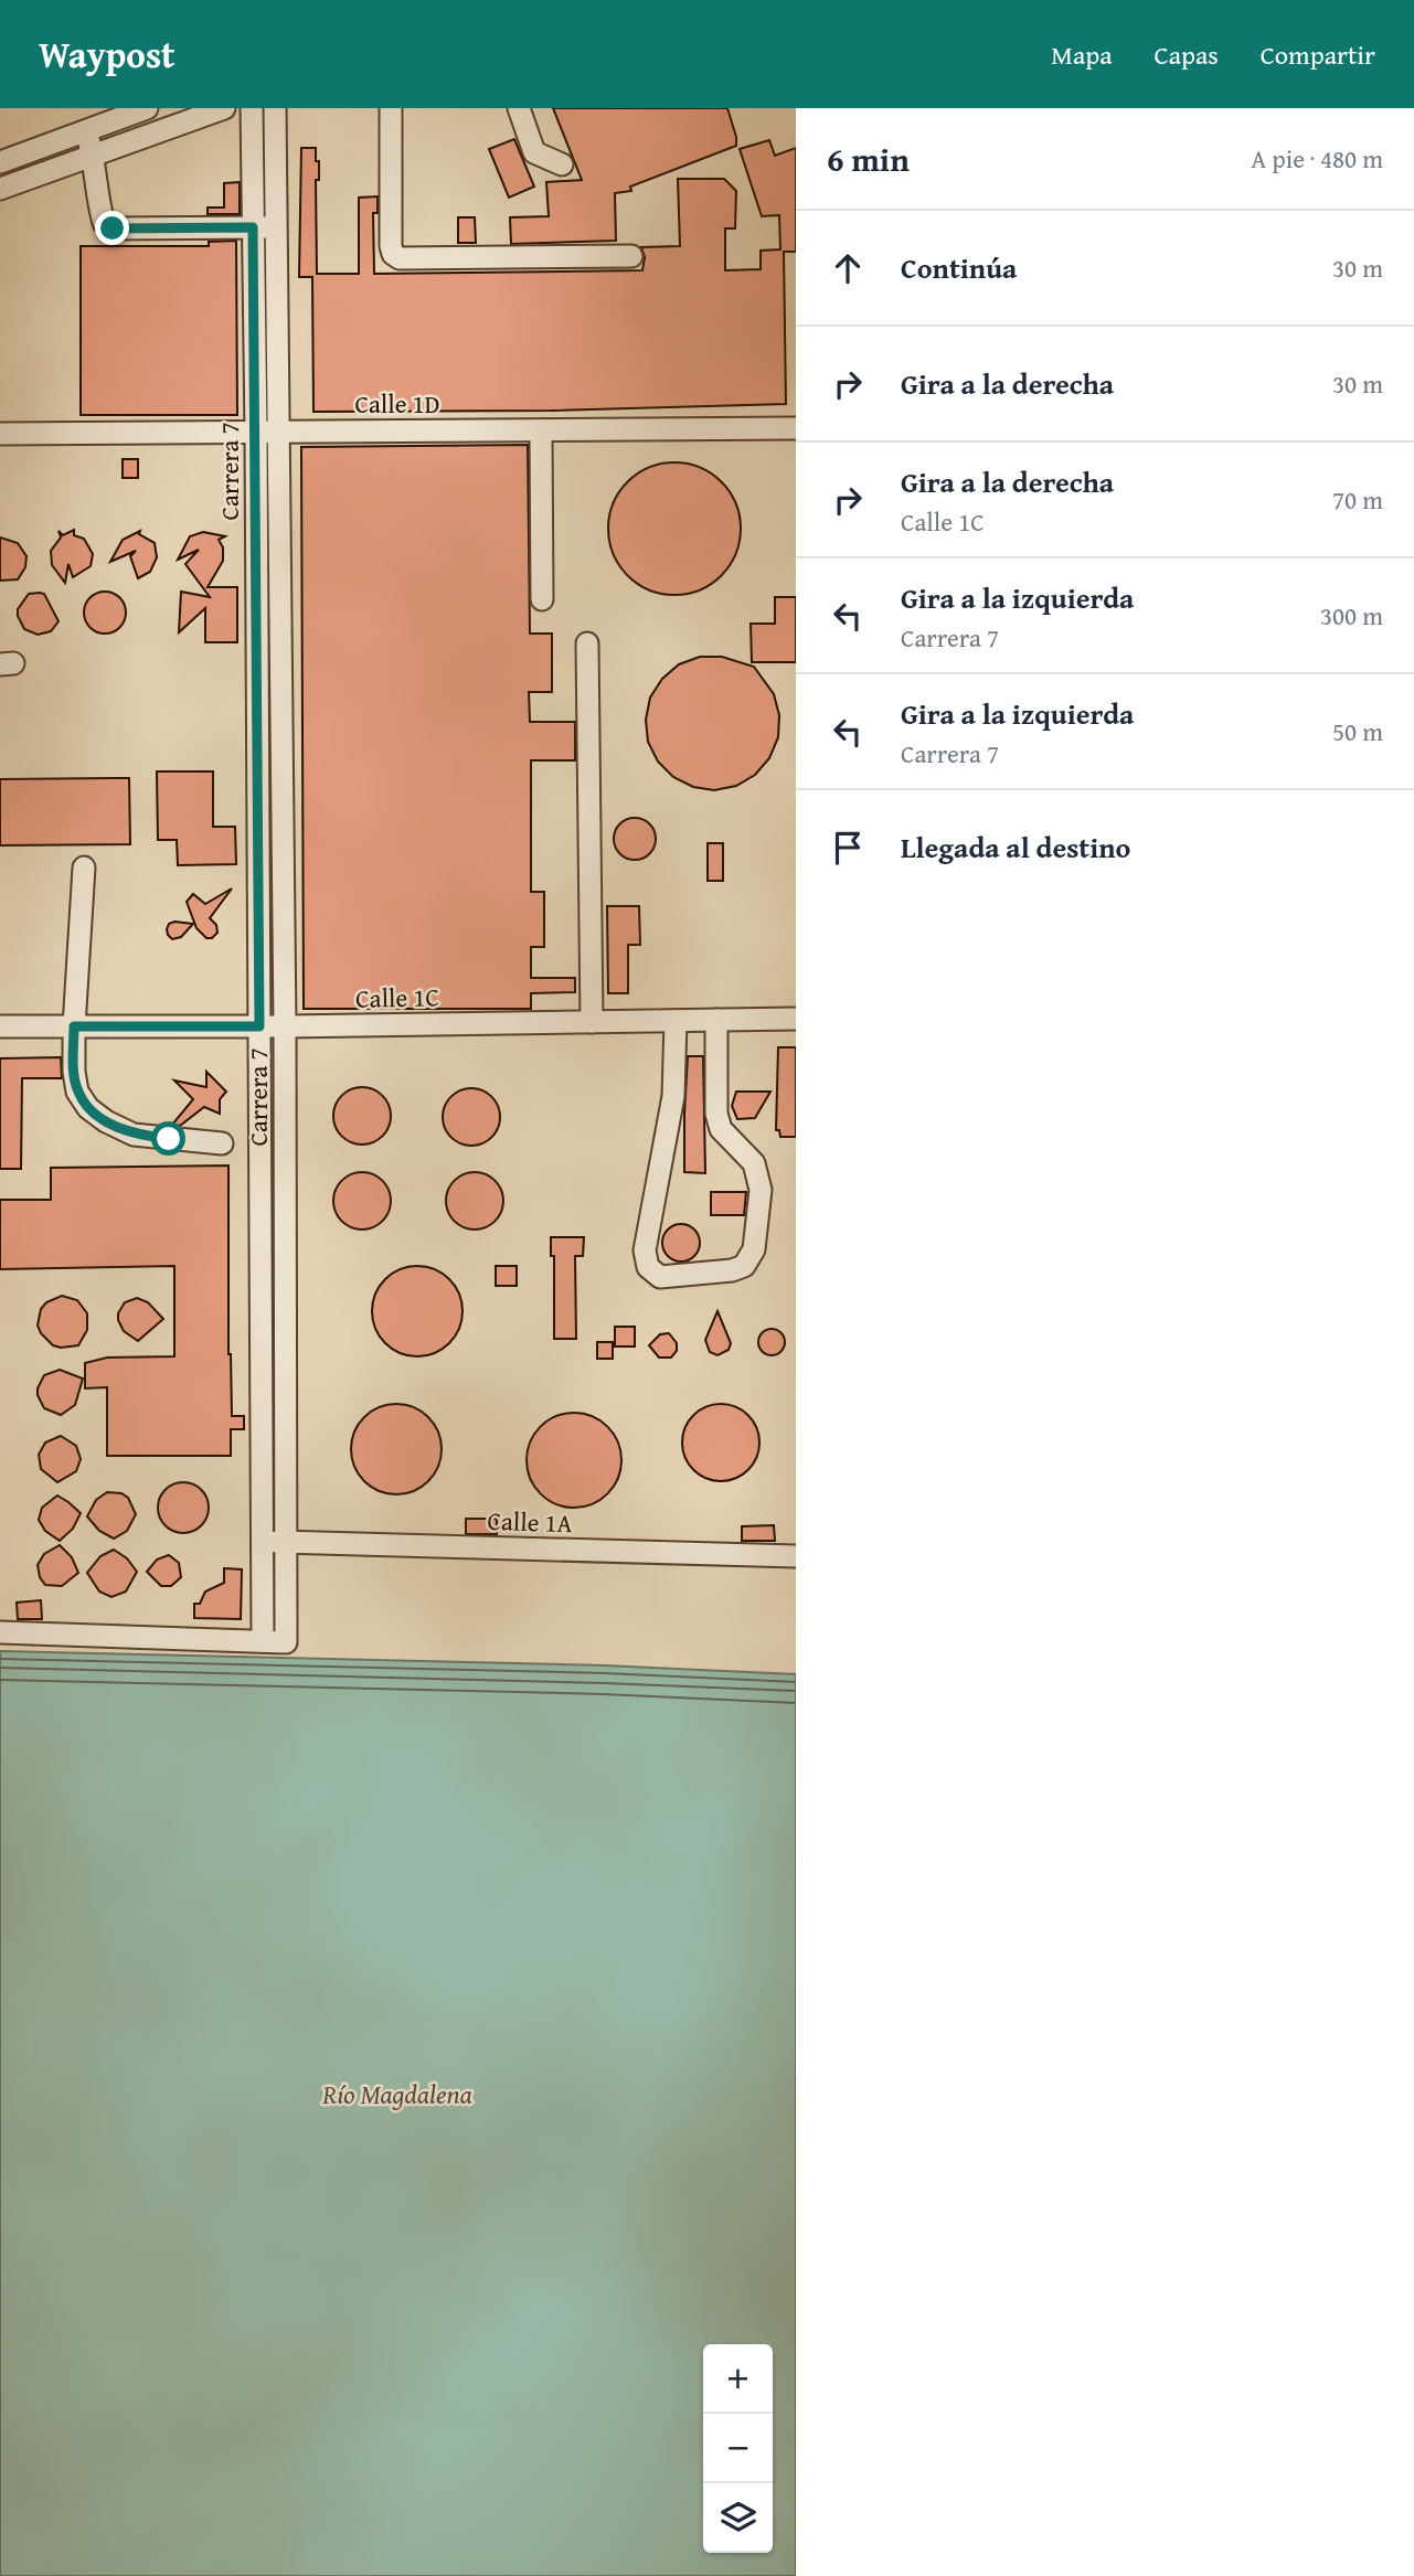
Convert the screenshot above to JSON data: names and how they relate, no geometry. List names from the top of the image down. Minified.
{"streets":{"street":["Calle 1D","Carrera 7","Calle 1C","Calle 1A"]},"crossings":[["Calle 1D","Carrera 7"],["Carrera 7","Calle 1C"],["Carrera 7","Calle 1A"]],"water":["Río Magdalena"],"page":{"header":"Waypost","nav":["Mapa","Capas","Compartir"],"heading":["6 min","A pie · 480 m"],"list":[["Continúa","30 m"],["Gira a la derecha","30 m"],["Gira a la derecha","Calle 1C","70 m"],["Gira a la izquierda","Carrera 7","300 m"],["Gira a la izquierda","Carrera 7","50 m"],"Llegada al destino"],"map_buttons":["+","−"]}}
